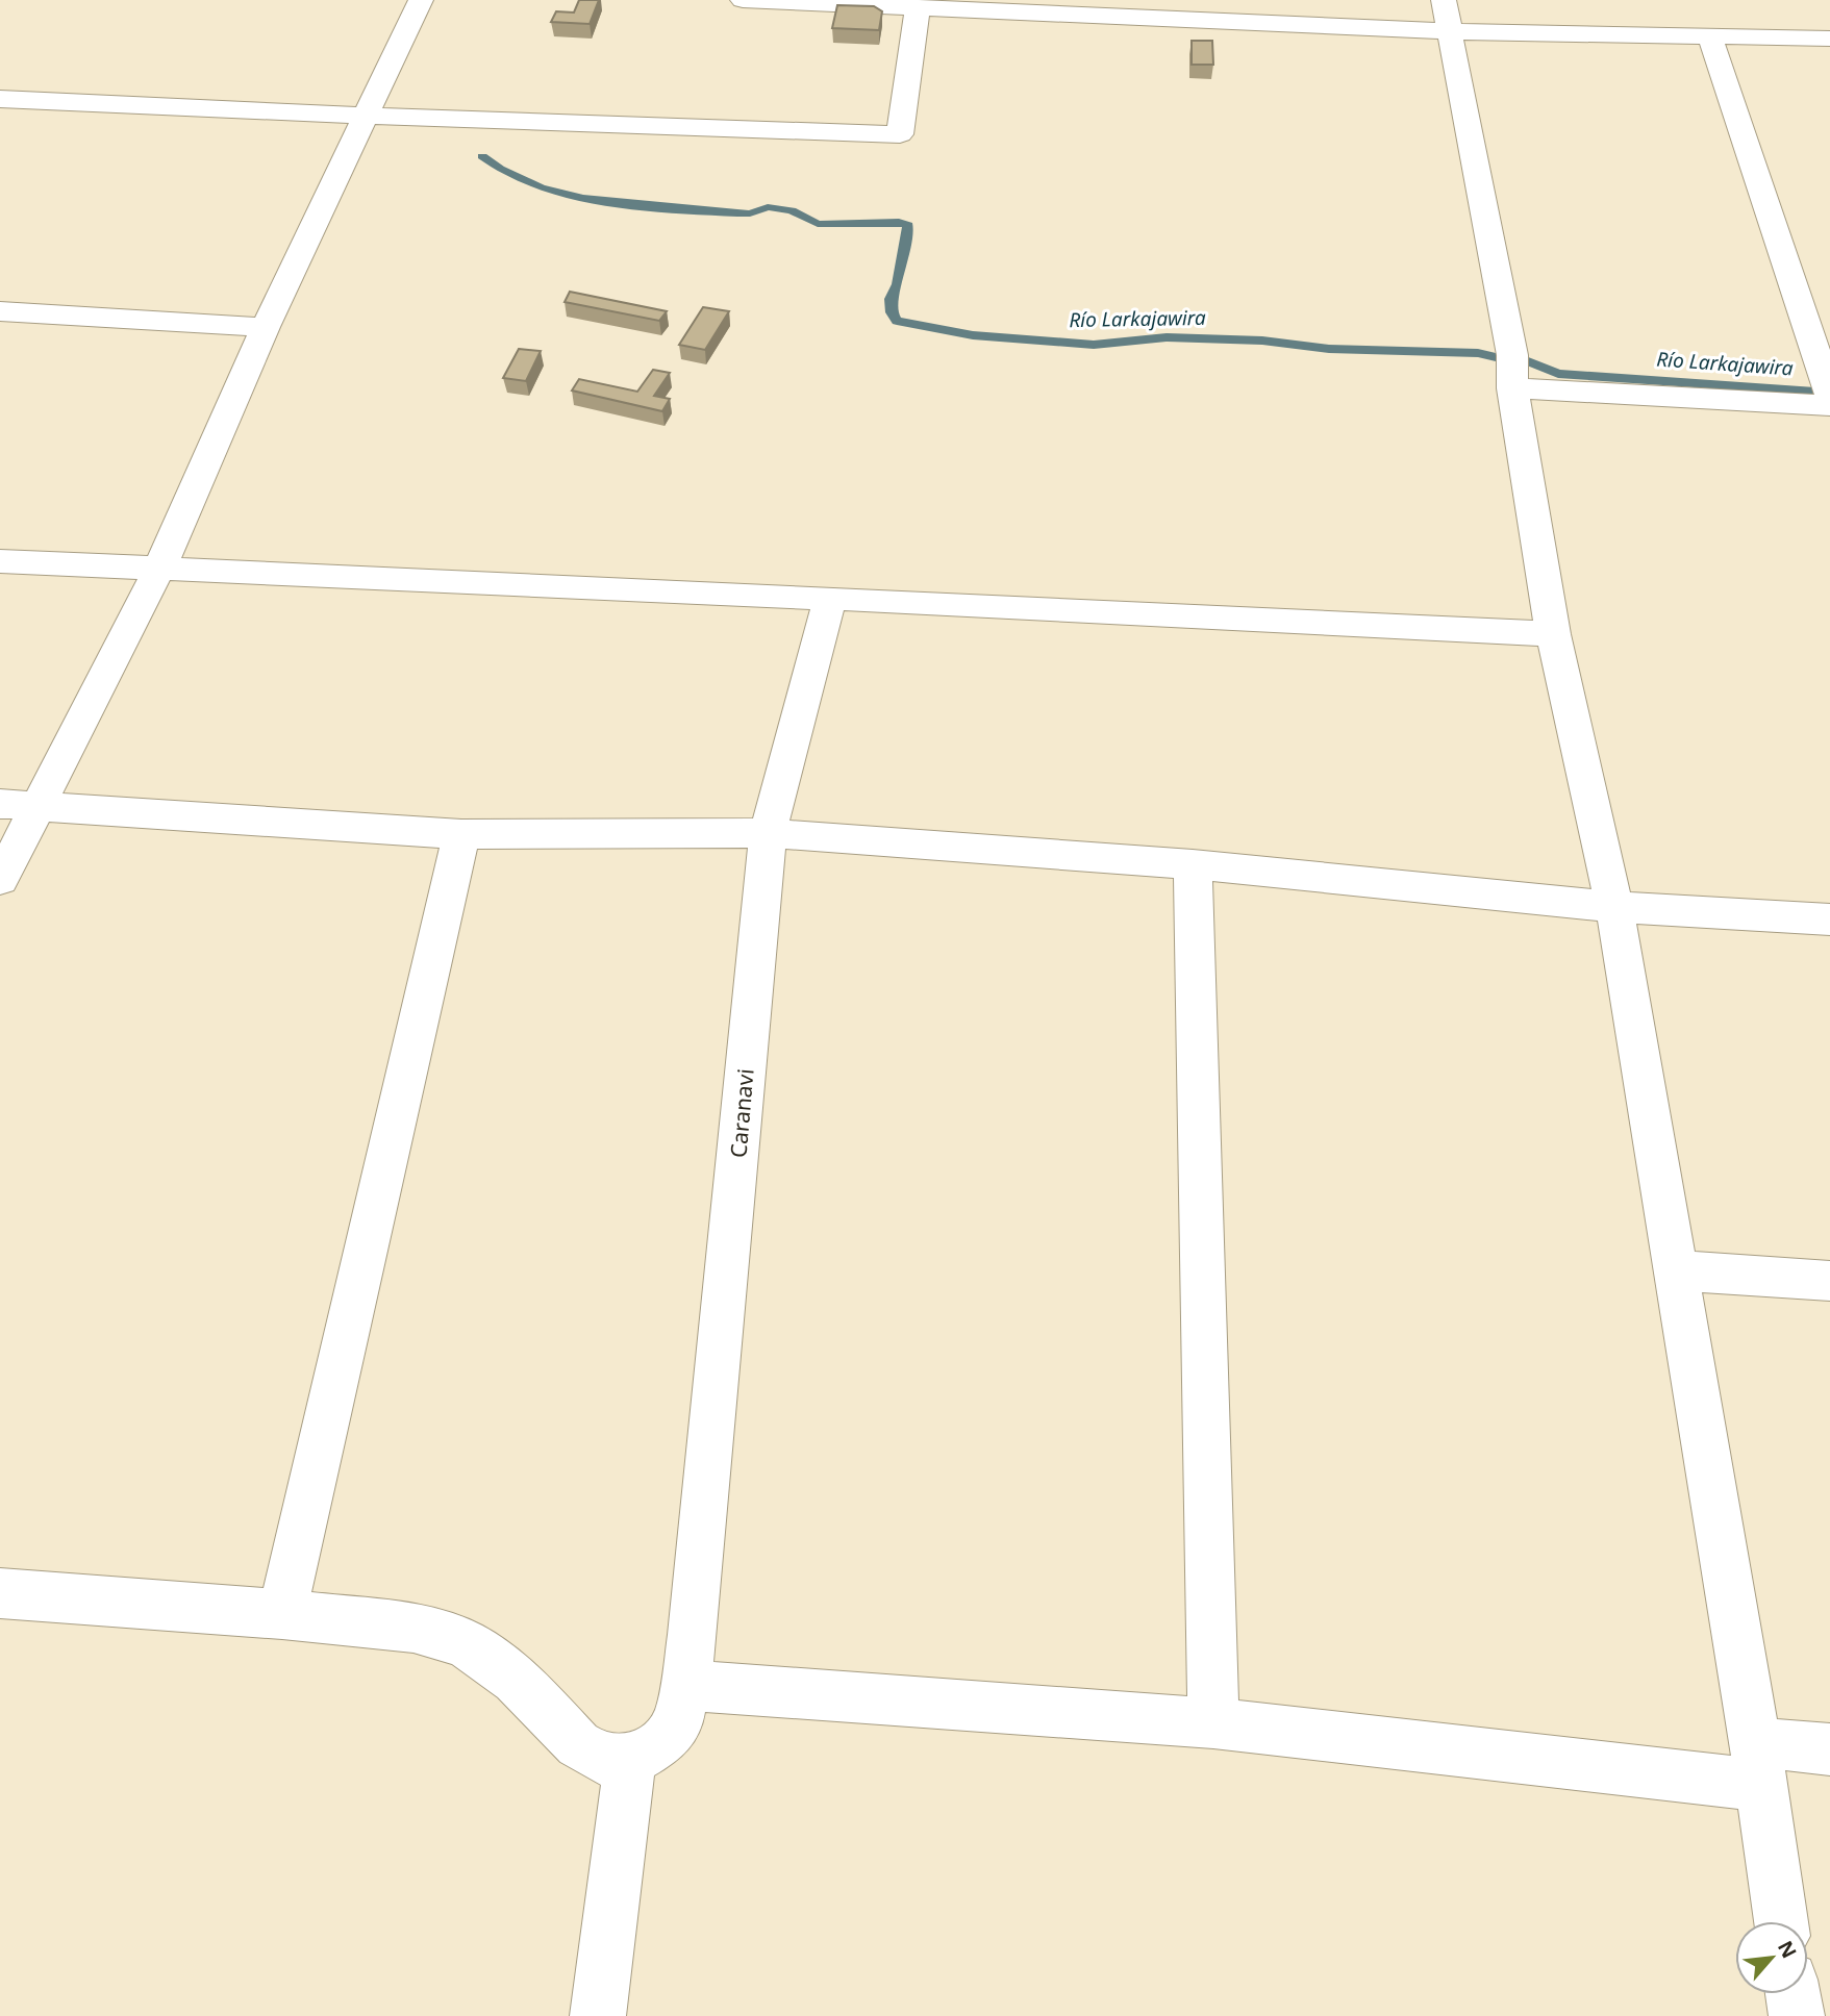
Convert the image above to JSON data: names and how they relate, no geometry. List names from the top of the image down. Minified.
{"streets":{"street":["Caranavi"]},"water":["Río Larkajawira"],"north":"top right"}
